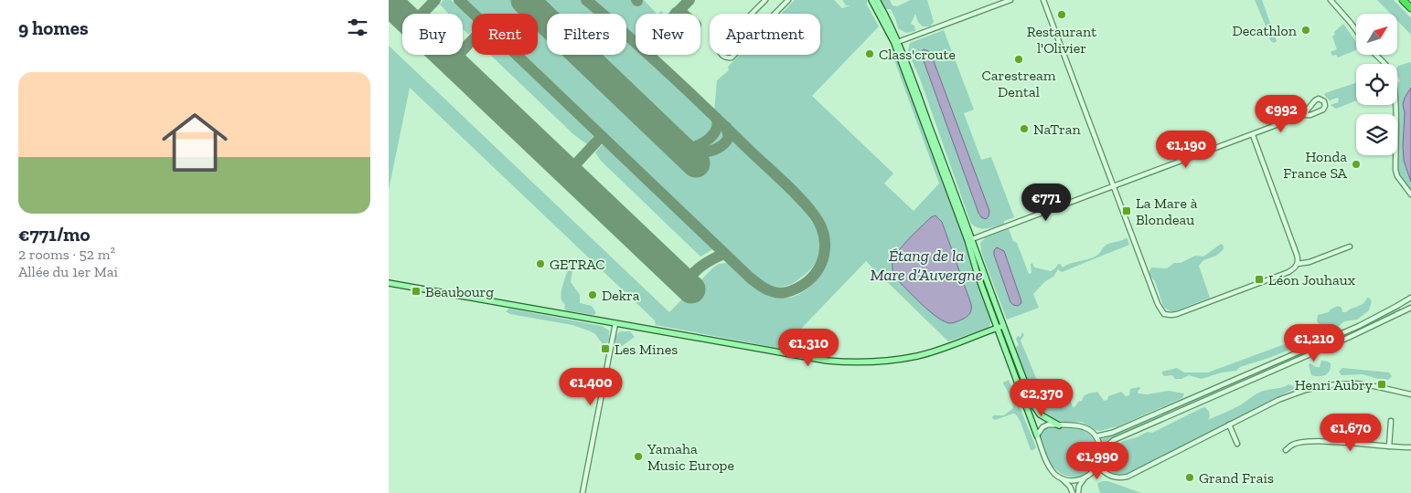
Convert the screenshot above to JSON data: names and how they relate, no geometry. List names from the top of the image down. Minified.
{"water":["Étang de la Mare d’Auvergne"],"places":{"other":["Restaurant l'Olivier","Decathlon","Class'croute","Carestream Dental","NaTran","Honda France SA","GETRAC","Dekra","Yamaha Music Europe","Grand Frais"],"transit":["La Mare à Blondeau","Léon Jouhaux","Beaubourg","Les Mines","Henri Aubry"]},"north":"top right","page":{"heading":"9 homes","chip":["Buy","Rent","Filters","New","Apartment"],"list":[{"name":"€771/mo","note":"2 rooms · 52 m² · Allée du 1er Mai"}],"price":["€992","€1,190","€771","€1,210","€1,310","€1,400","€2,370","€1,670","€1,990"]}}
